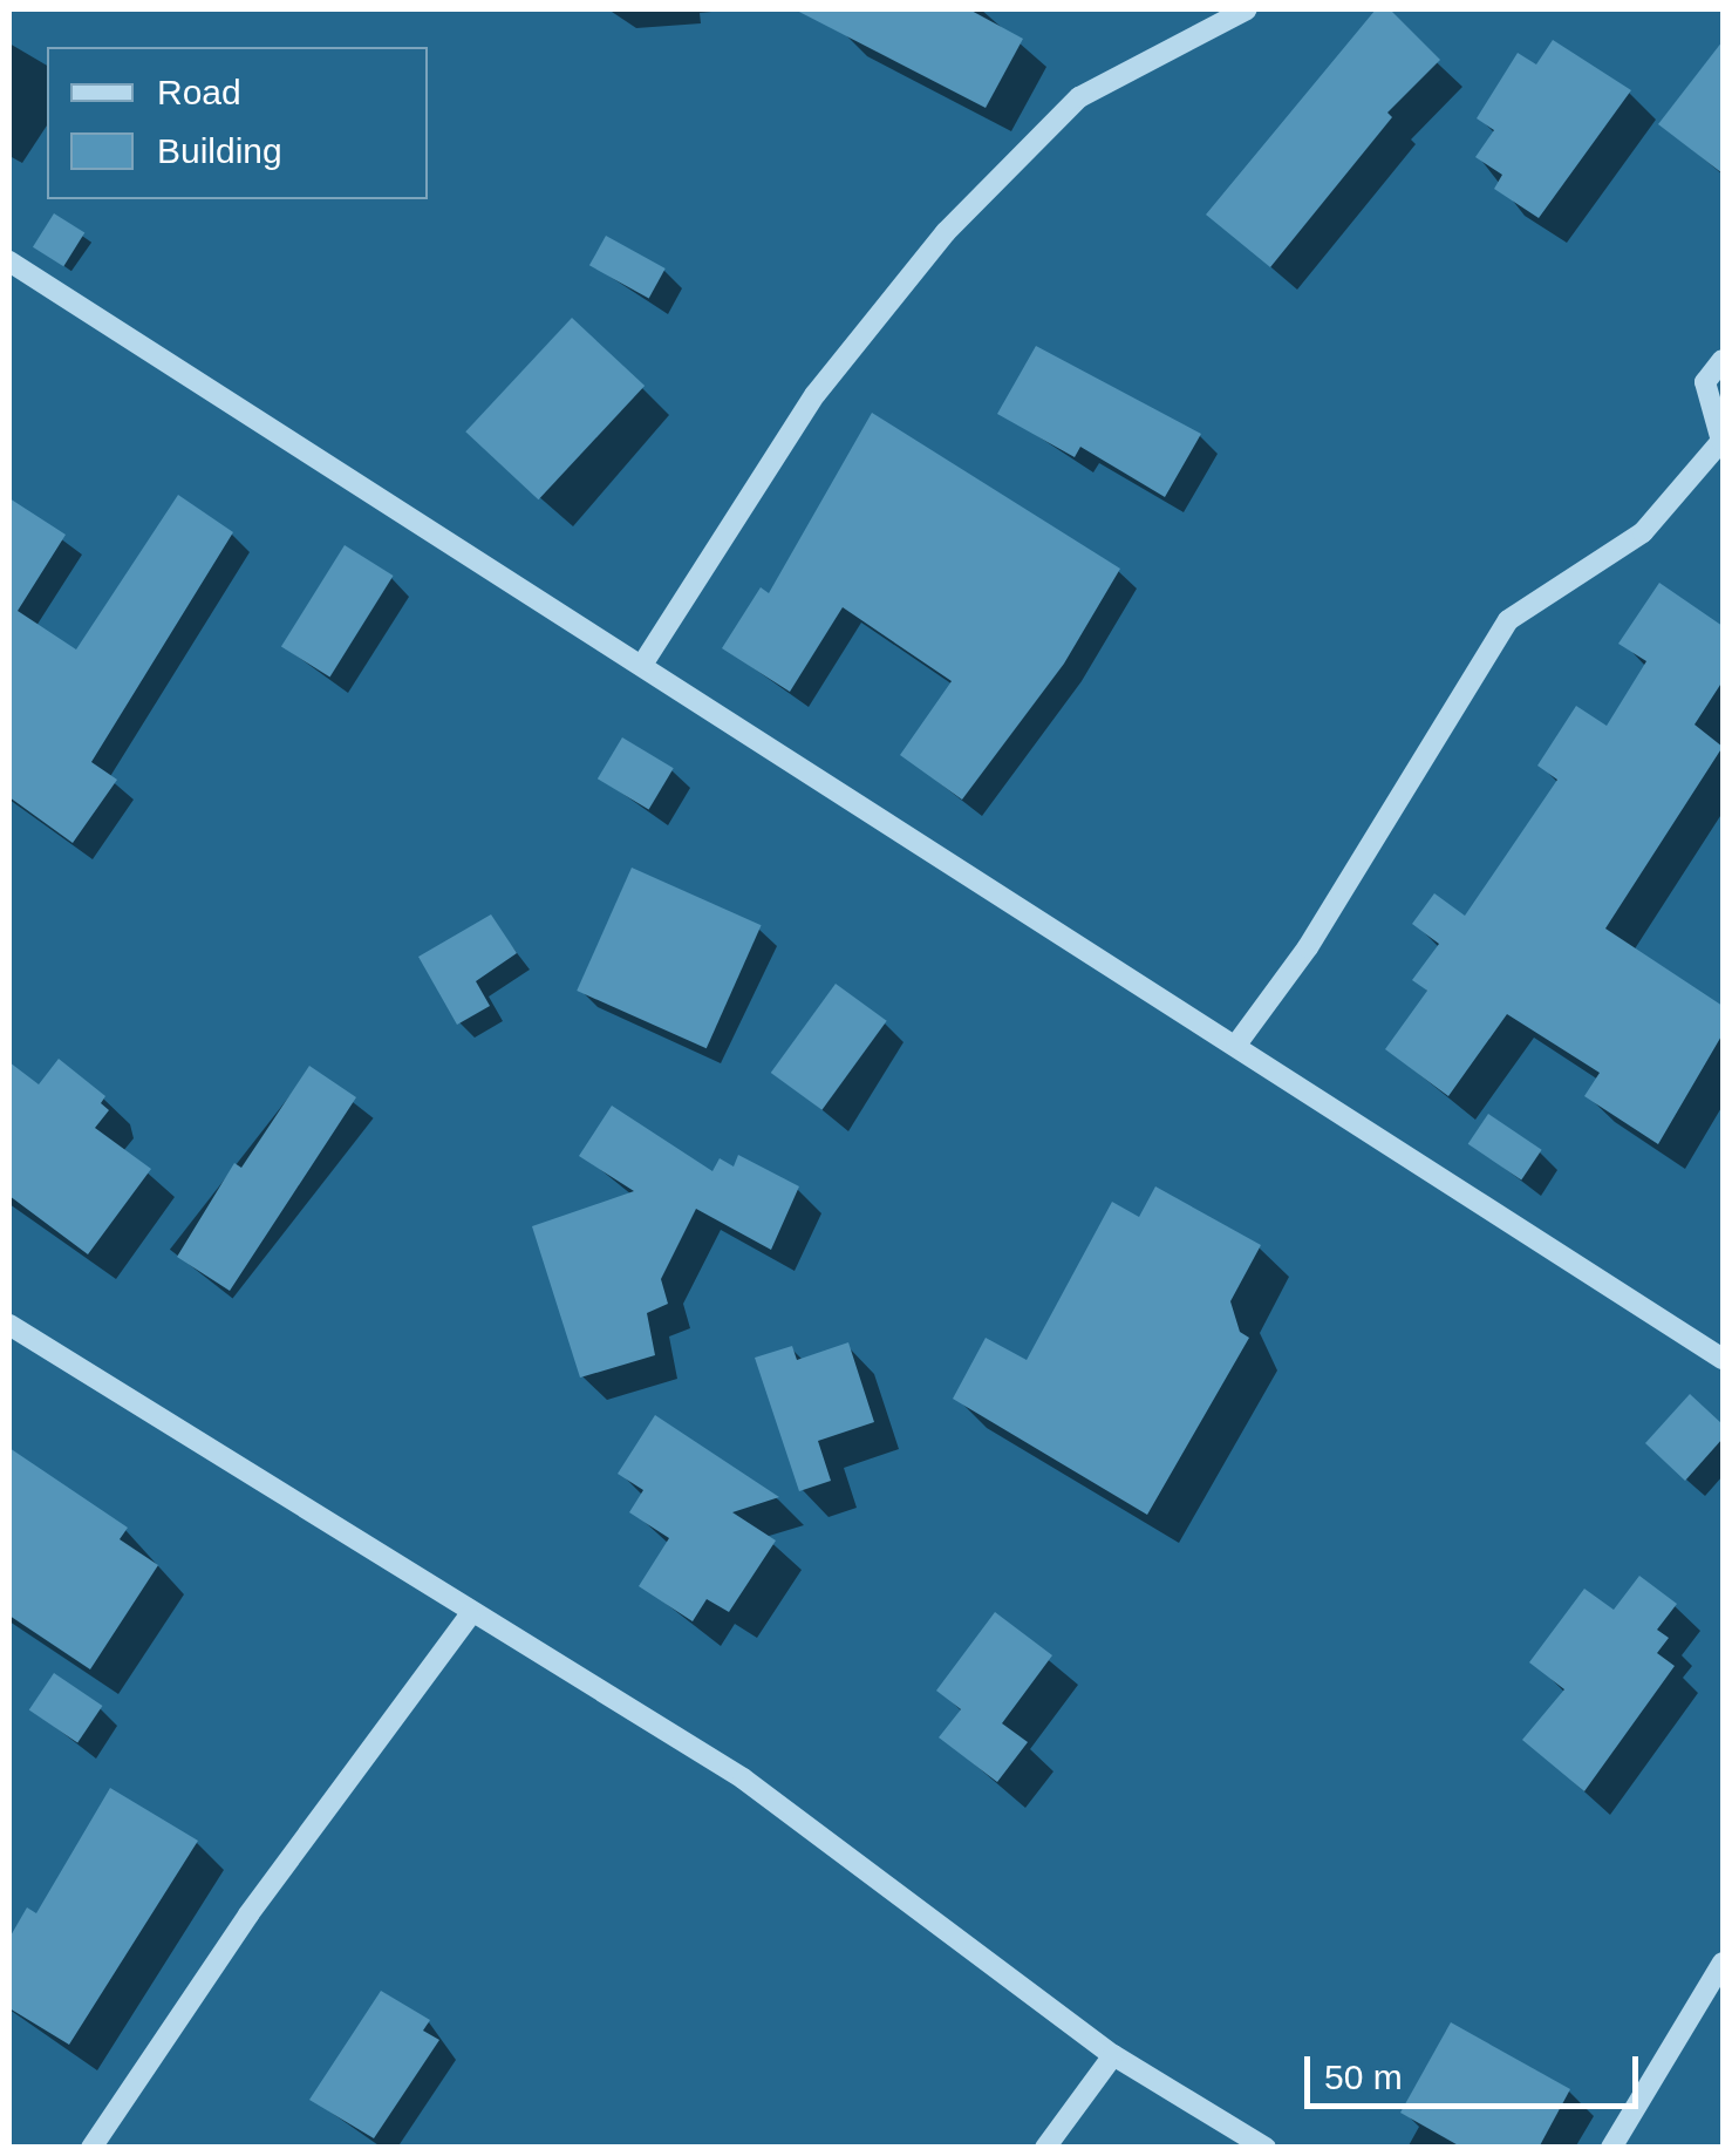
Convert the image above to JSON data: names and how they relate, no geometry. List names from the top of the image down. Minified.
{"legend":["Road","Building"],"scale_bar":"50 m"}
